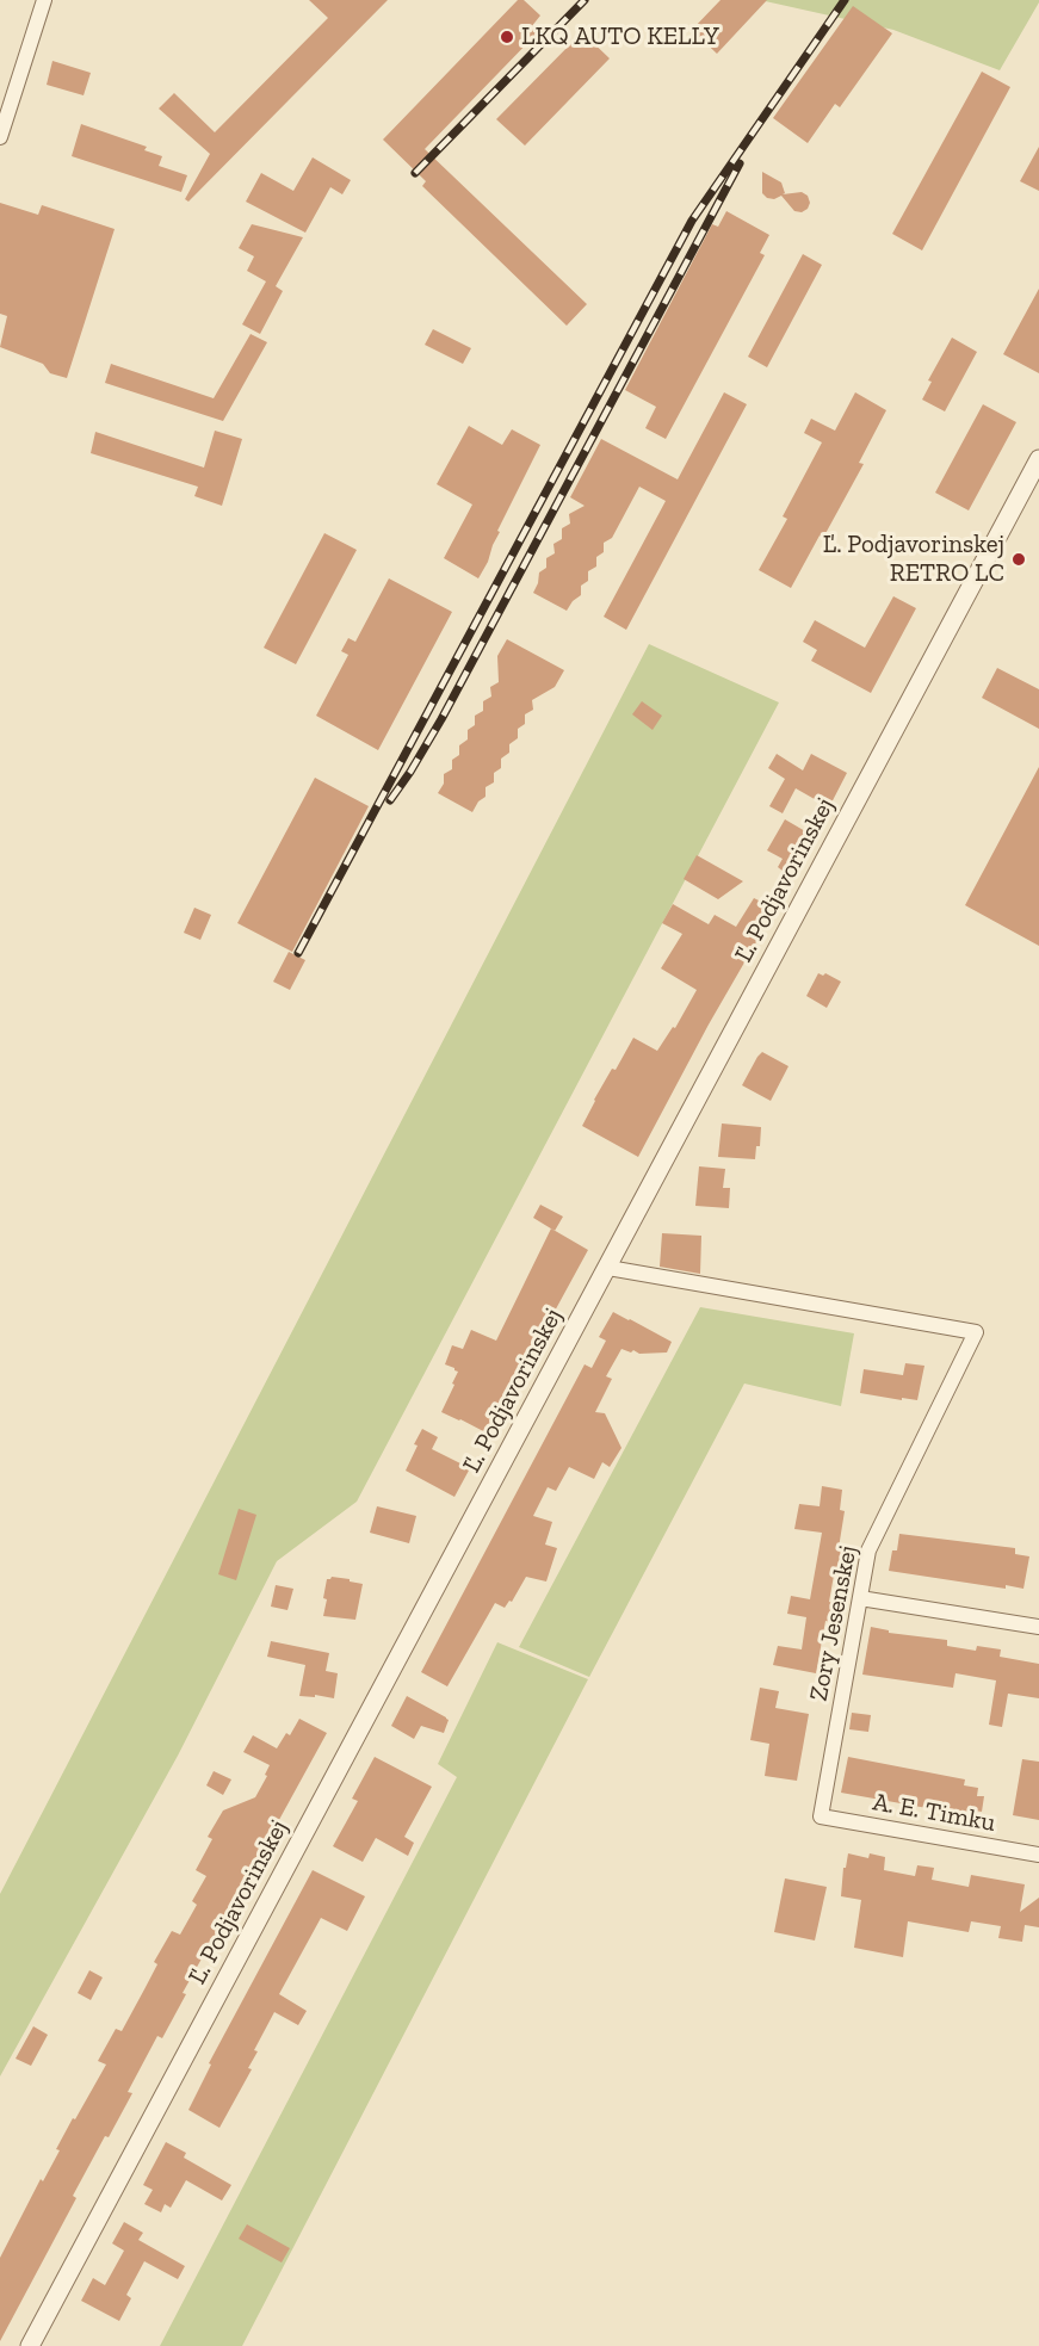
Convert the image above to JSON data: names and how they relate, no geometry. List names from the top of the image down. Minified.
{"streets":{"street":["Ľ. Podjavorinskej","Zory Jesenskej","A. E. Timku"]},"crossings":[["Ľ. Podjavorinskej","Zory Jesenskej"],["Zory Jesenskej","A. E. Timku"]],"places":["LKQ AUTO KELLY","Ľ. Podjavorinskej RETRO LC"]}
